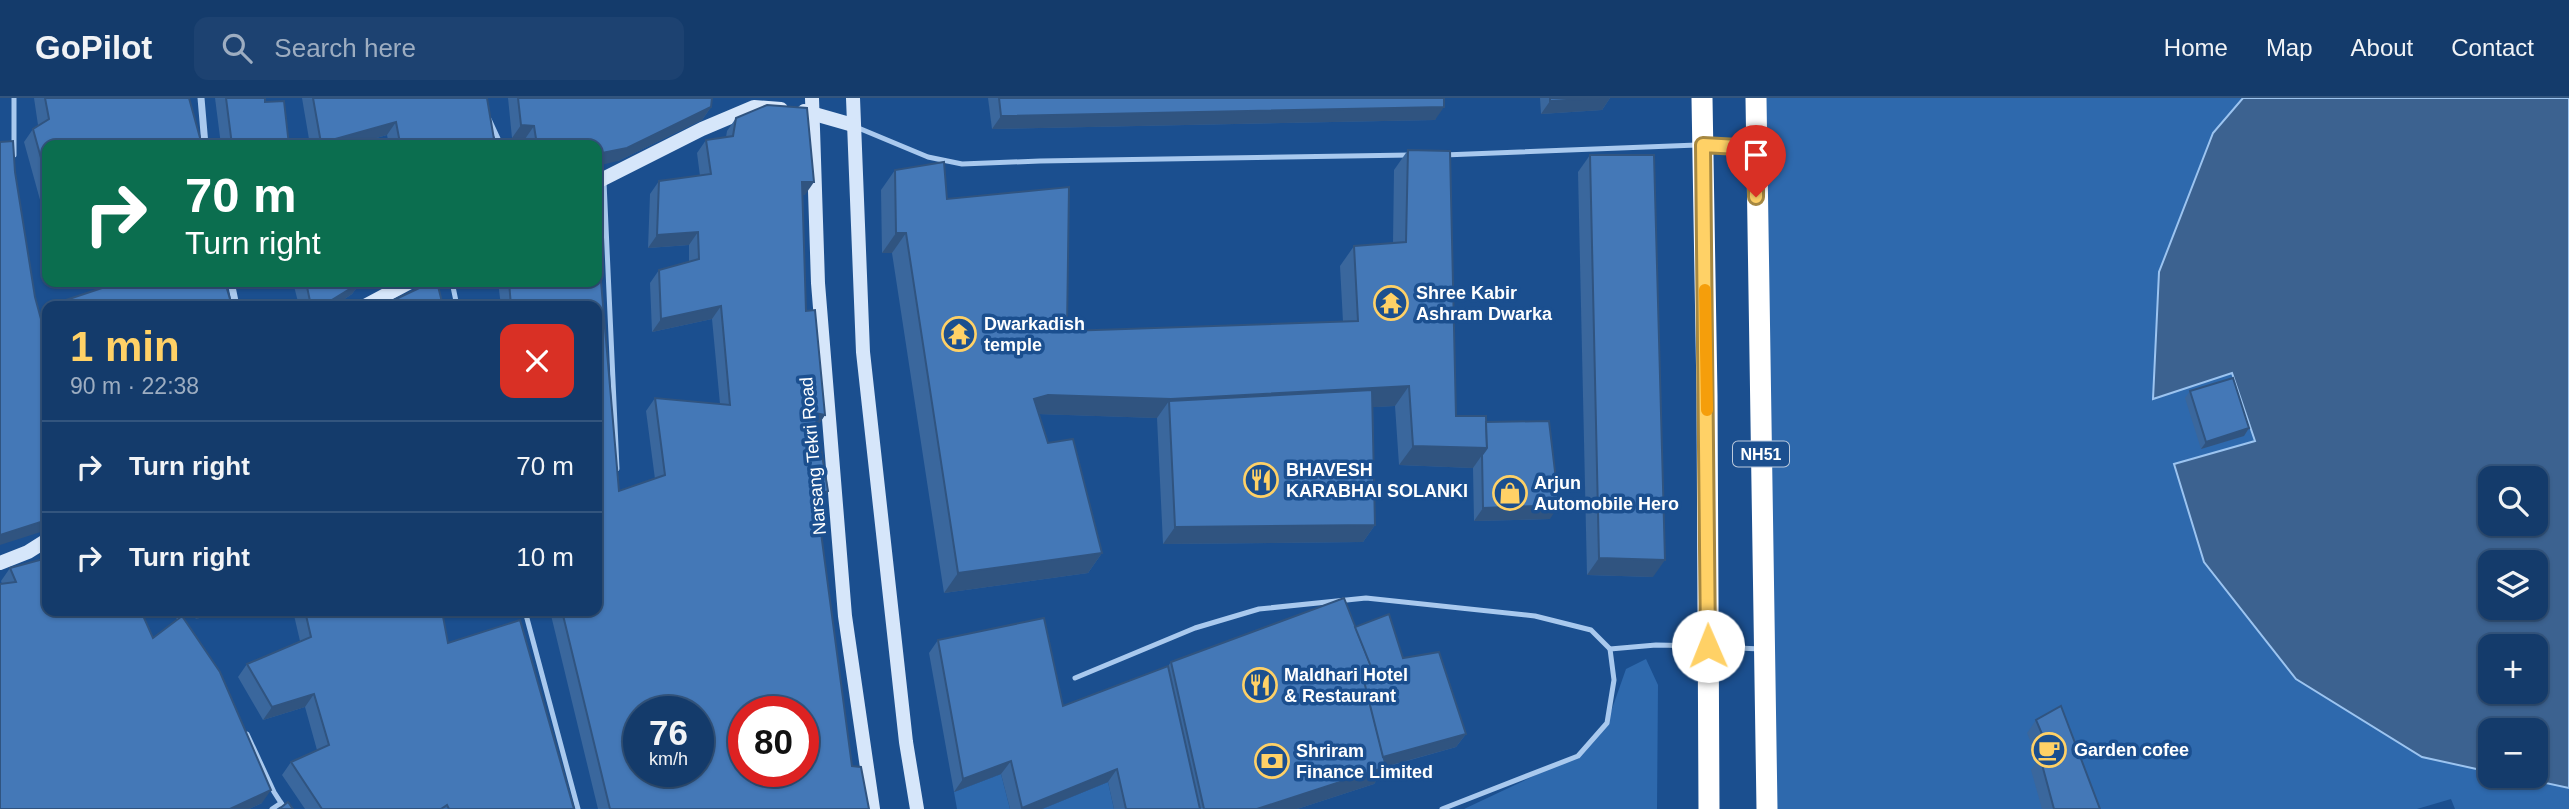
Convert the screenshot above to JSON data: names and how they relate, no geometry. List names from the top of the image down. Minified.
{"streets":{"highway":["NH51"],"street":["Narsang Tekri Road"]},"places":{"temple":["Shree Kabir Ashram Dwarka","Dwarkadish temple"],"restaurant":["BHAVESH KARABHAI SOLANKI","Maldhari Hotel & Restaurant"],"shop":["Arjun Automobile Hero"],"cafe":["Garden cofee"],"bank":["Shriram Finance Limited"]},"page":{"header":"GoPilot","search":"Search here","nav":["Home","Map","About","Contact"],"turn":["70 m","Turn right"],"heading":["1 min","90 m · 22:38"],"list":[{"name":"Turn right","value":"70 m"},{"name":"Turn right","value":"10 m"}],"map_buttons":["+","−"],"speed":"76 km/h","limit":"80"}}
